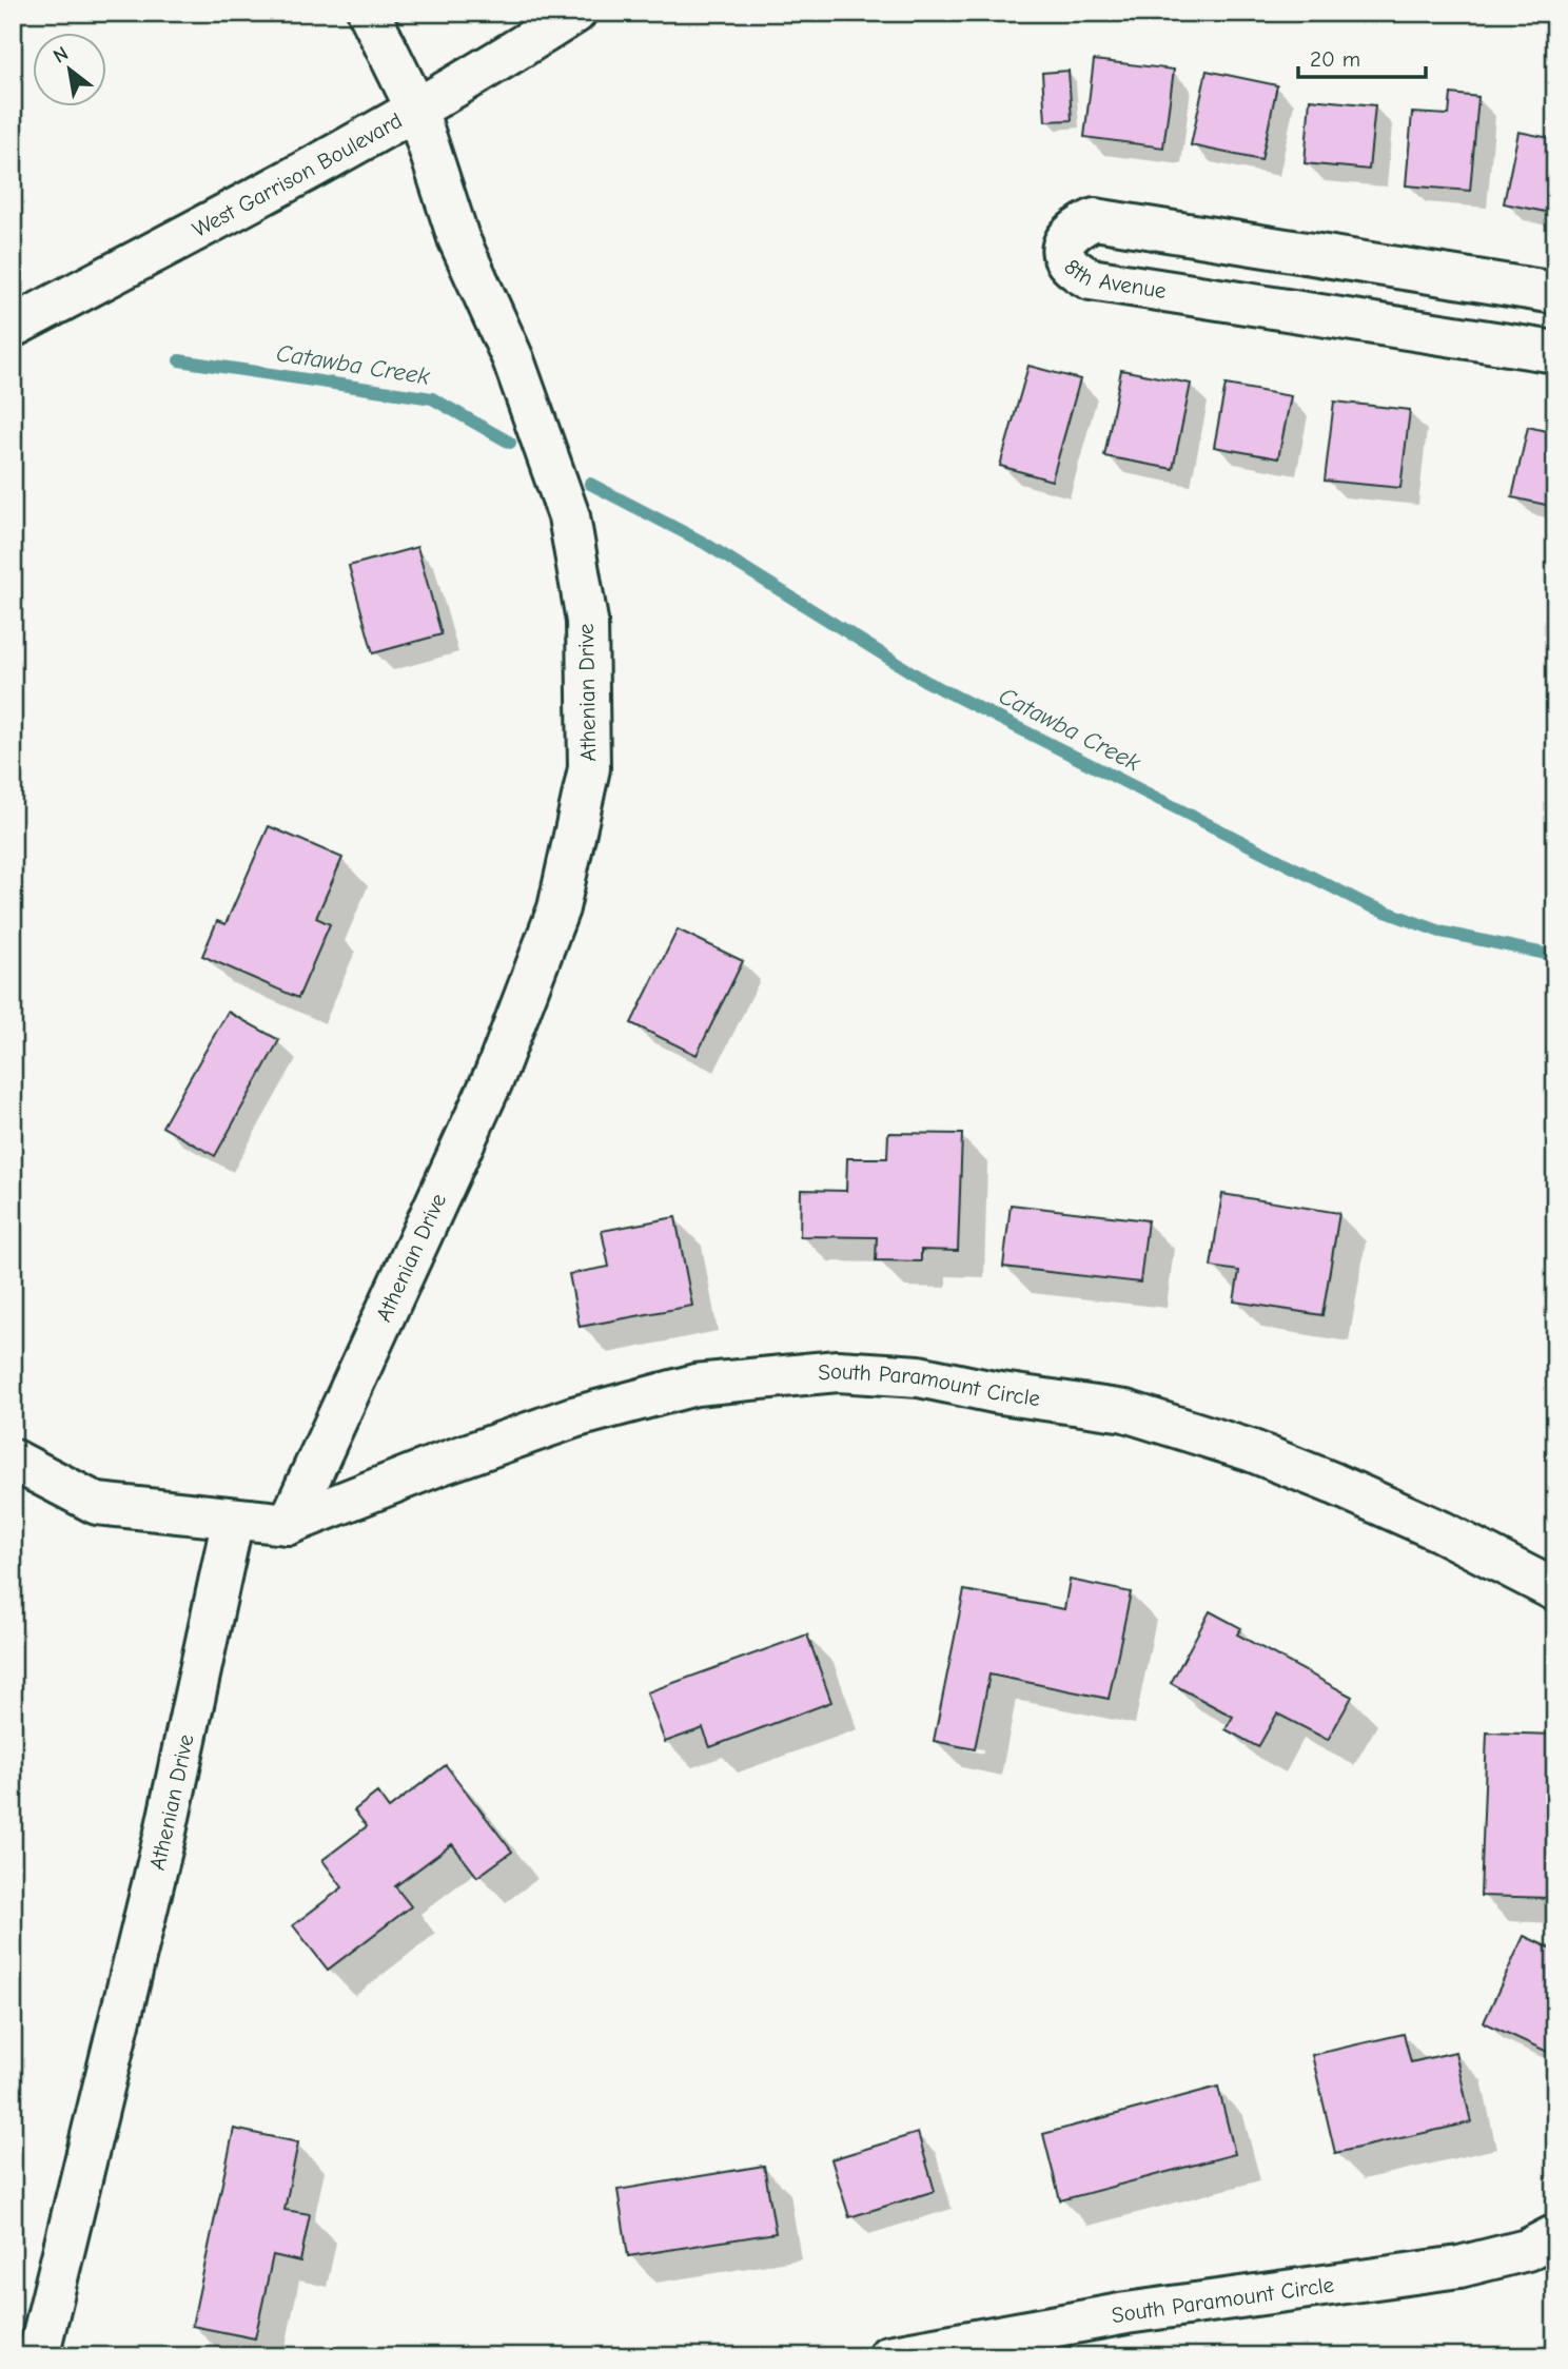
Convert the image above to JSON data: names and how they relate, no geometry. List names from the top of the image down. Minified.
{"streets":{"street":["West Garrison Boulevard","8th Avenue","Athenian Drive","South Paramount Circle"]},"crossings":[["West Garrison Boulevard","Athenian Drive"],["Athenian Drive","South Paramount Circle"]],"water":["Catawba Creek"],"scale_bar":"20 m","north":"top left"}
